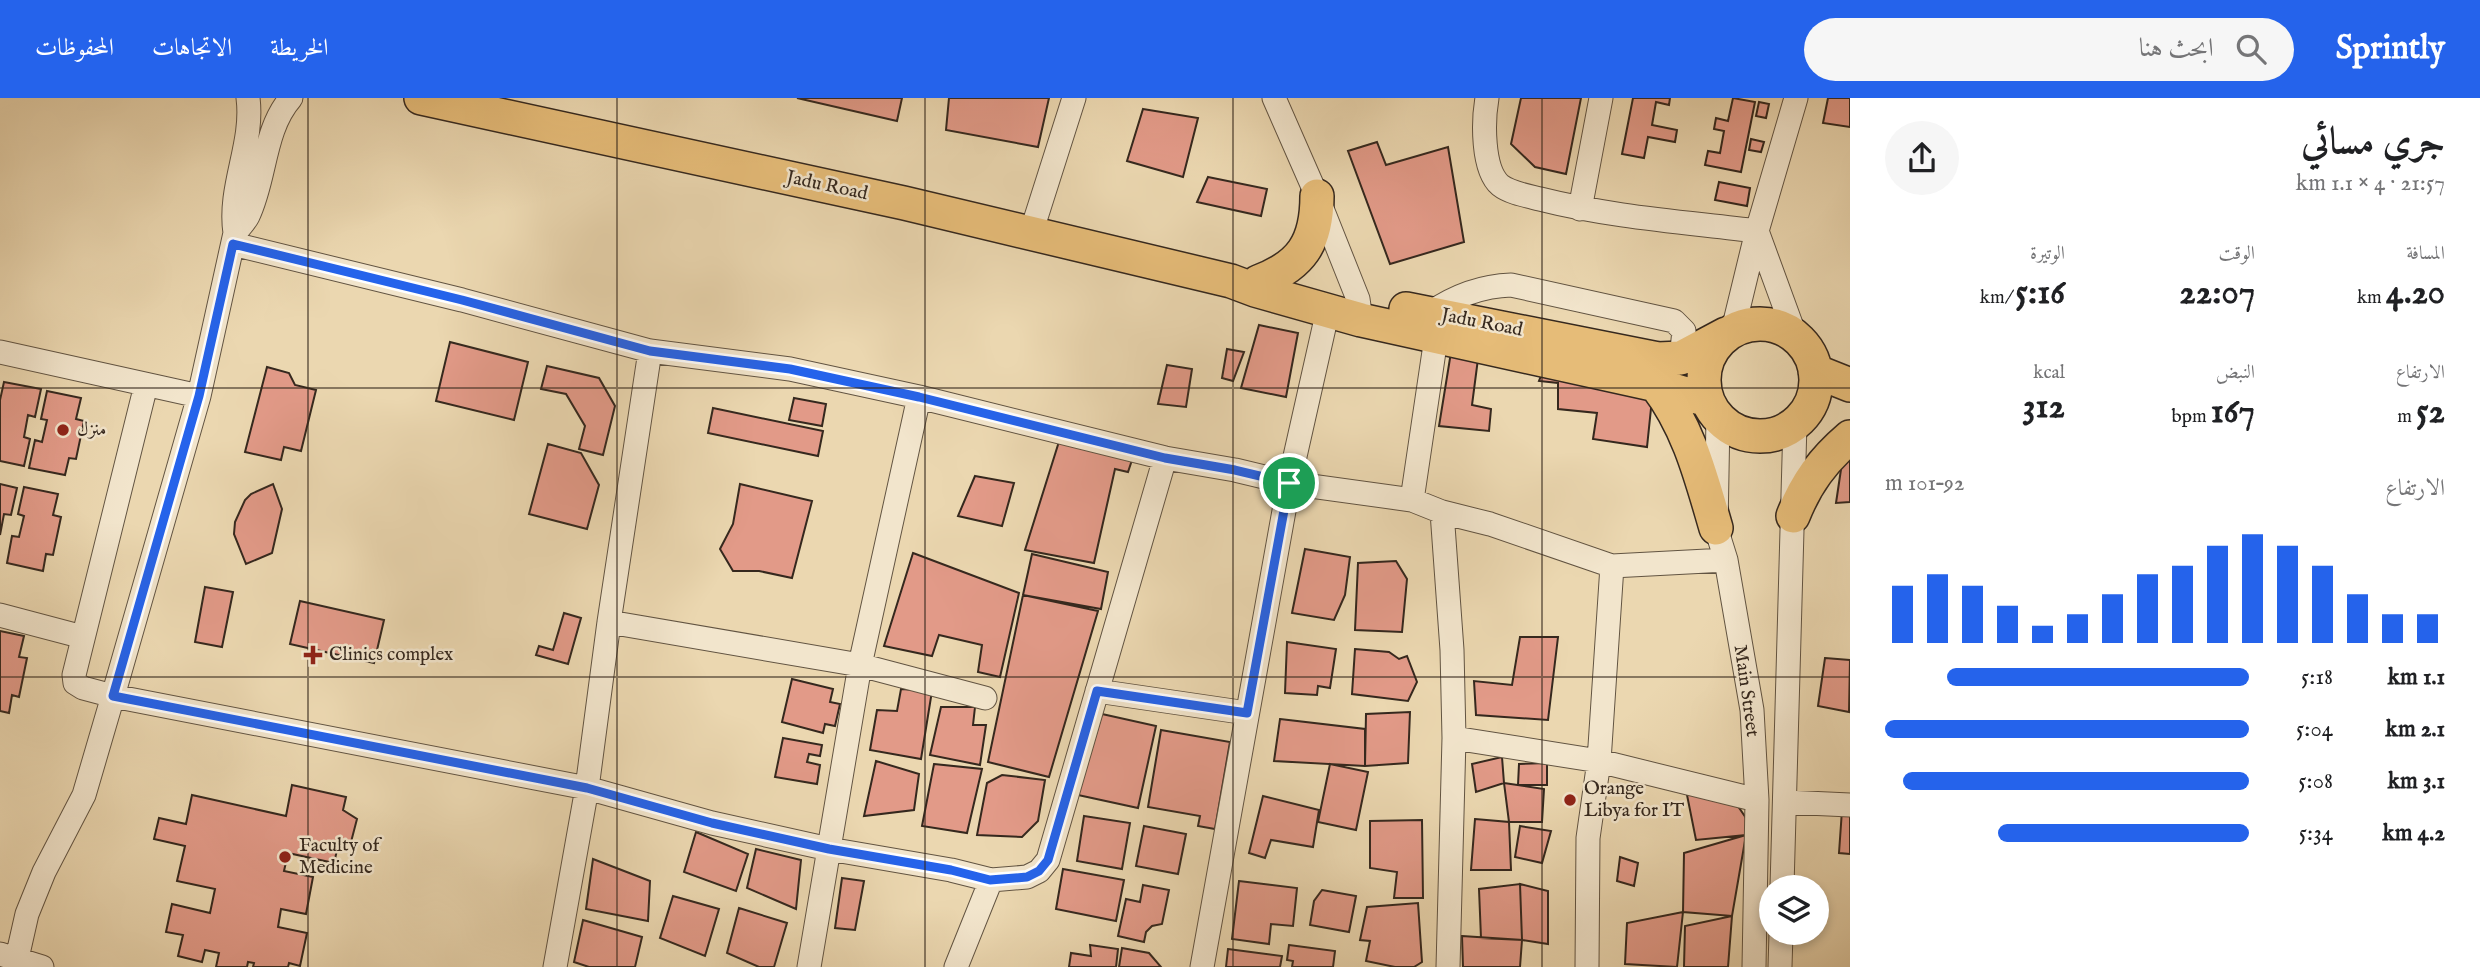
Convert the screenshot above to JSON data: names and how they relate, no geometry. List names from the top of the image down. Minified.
{"streets":{"highway":["Jadu Road"],"street":["Main Street"]},"crossings":[["Jadu Road","Main Street"]],"places":{"other":["منزل","Orange Libya for IT","Faculty of Medicine"],"health":["Clinics complex"]},"page":{"header":"Sprintly","search":"ابحث هنا","nav":["الخريطة","الاتجاهات","المحفوظات"],"heading":["جري مسائي","21:57 · 4 × 1.1 km"],"stats":[["المسافة","4.20 km"],["الوقت","22:07"],["الوتيرة","5:16 /km"],["الارتفاع","52 m"],["النبض","167 bpm"],["kcal","312"]],"chart":["الارتفاع","92–101 m"],"list":[{"name":"1.1 km","note":"5:18"},{"name":"2.1 km","note":"5:04"},{"name":"3.1 km","note":"5:08"},{"name":"4.2 km","note":"5:34"}]}}
